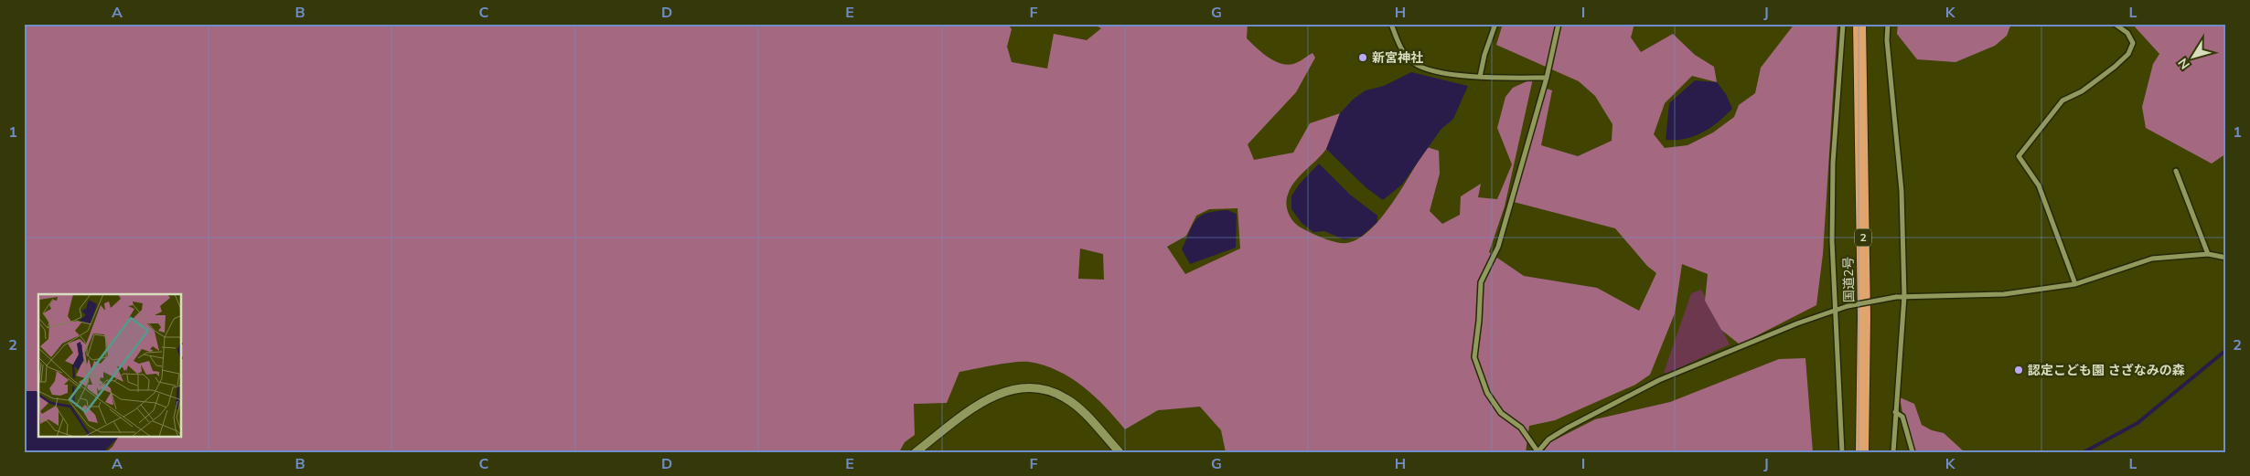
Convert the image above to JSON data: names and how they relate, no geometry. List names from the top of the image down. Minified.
{"streets":{"highway":["2","国道2号"]},"places":["新宮神社","認定こども園 さざなみの森"],"north":"bottom left","grid":{"columns":["A","B","C","D","E","F","G","H","I","J","K","L"],"rows":["1","2"]}}
